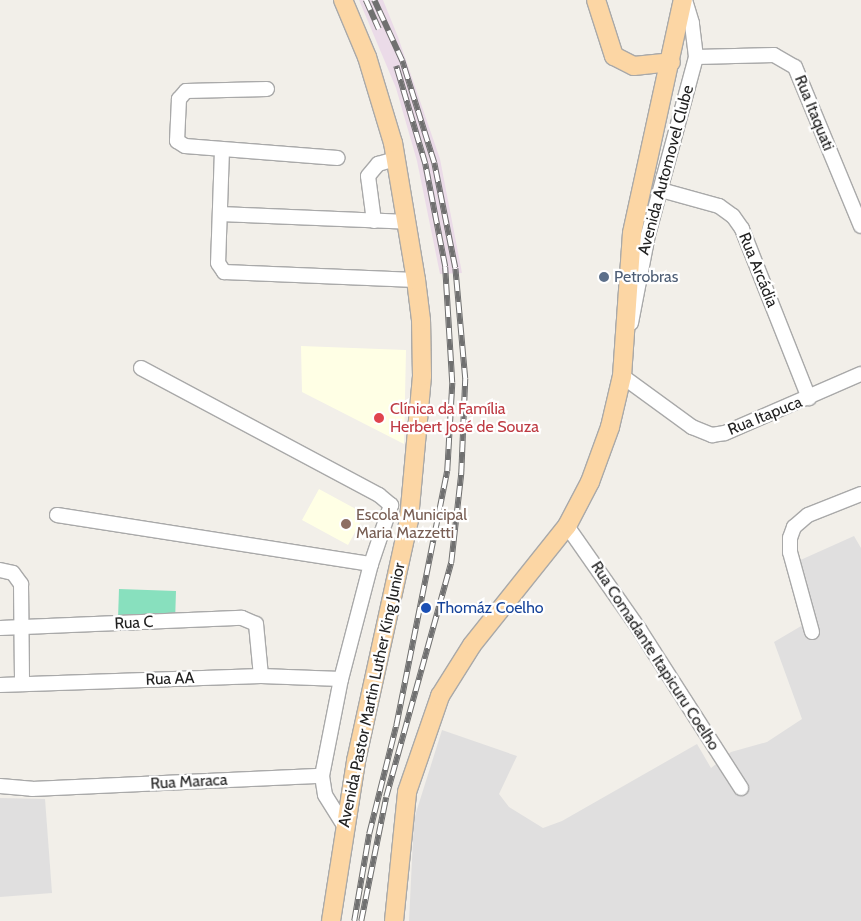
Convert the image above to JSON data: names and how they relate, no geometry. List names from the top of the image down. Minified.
{"streets":{"main road":["Avenida Pastor Martin Luther King Junior"],"street":["Rua Itaquati","Avenida Automovel Clube","Rua Arcádia","Rua Itapuca","Rua C","Rua Comadante Itapicuru Coelho","Rua AA","Rua Maraca"]},"crossings":[["Rua Itaquati","Avenida Automovel Clube"],["Avenida Automovel Clube","Rua Arcádia"],["Rua Arcádia","Rua Itapuca"],["Rua C","Rua AA"]],"places":["Petrobras","Clínica da Família Herbert José de Souza","Escola Municipal Maria Mazzetti","Thomáz Coelho"]}
